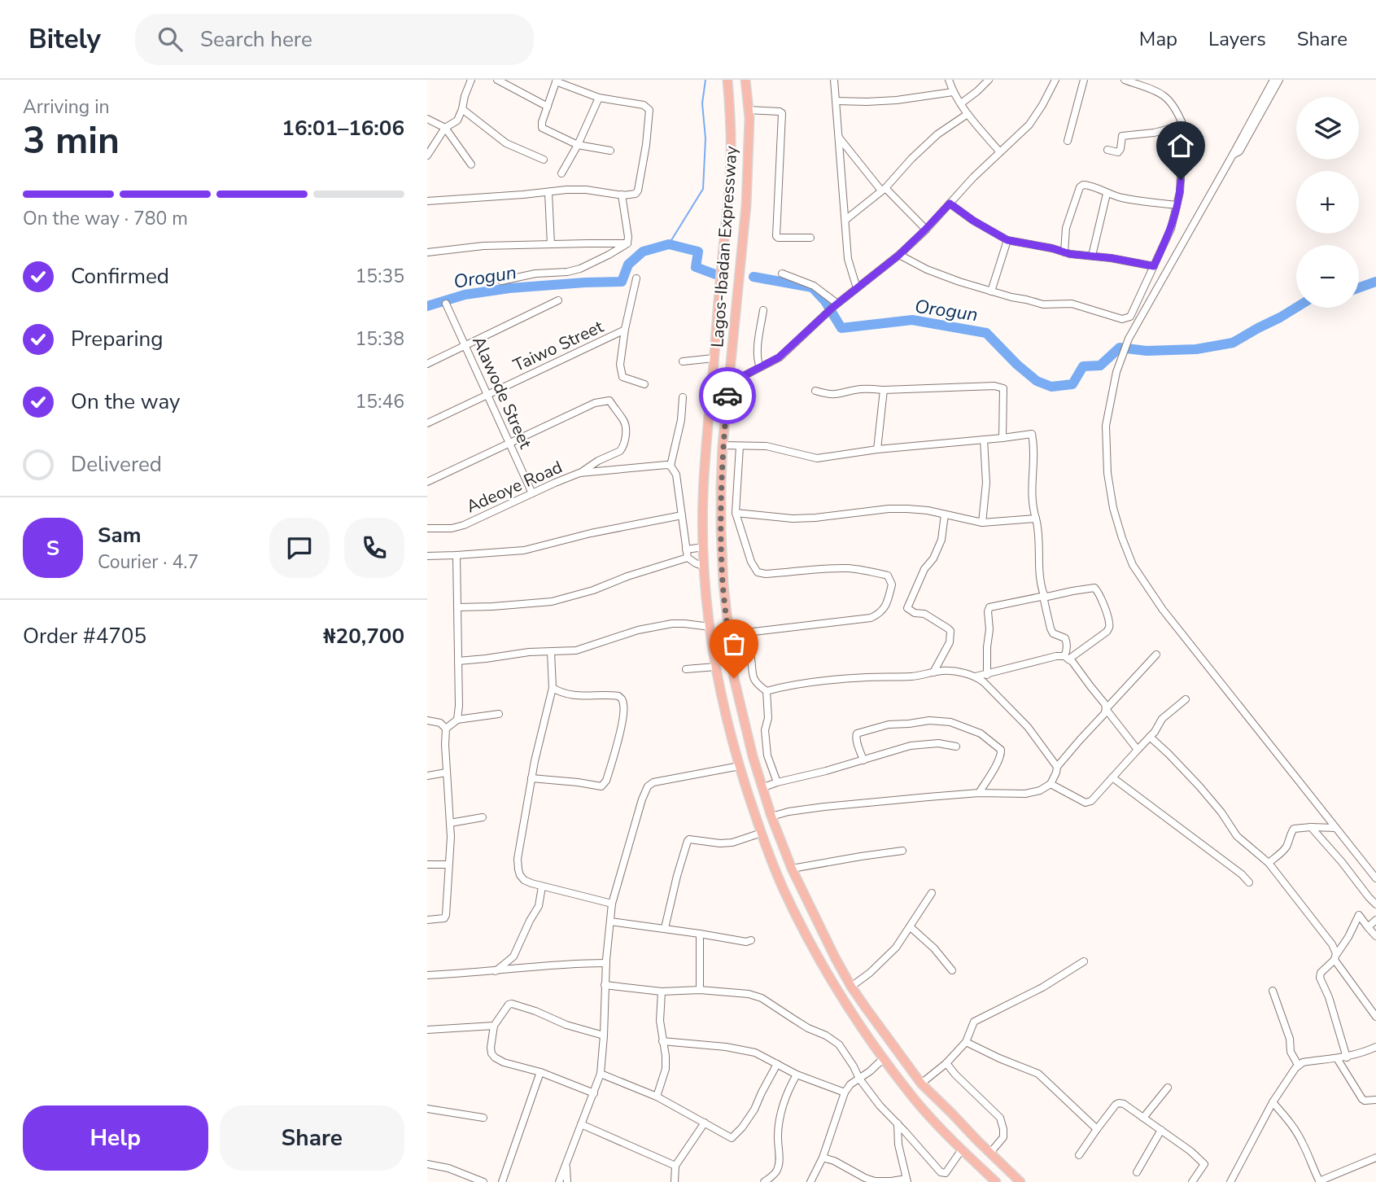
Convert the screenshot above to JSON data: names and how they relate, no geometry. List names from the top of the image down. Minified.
{"streets":{"highway":["Lagos-Ibadan Expressway"],"street":["Taiwo Street","Alawode Street","Adeoye Road"]},"crossings":[["Taiwo Street","Alawode Street"],["Alawode Street","Adeoye Road"]],"water":["Orogun"],"page":{"header":"Bitely","search":"Search here","nav":["Map","Layers","Share"],"heading":["3 min","Arriving in","16:01–16:06"],"panel":["Sam","Courier · 4.7","Order #4705","₦20,700"],"map_buttons":["+","−"],"bar":"On the way · 780 m","list":[["Confirmed","15:35"],["Preparing","15:38"],["On the way","15:46"],"Delivered"],"round":"S","buttons":["Help","Share"]}}
